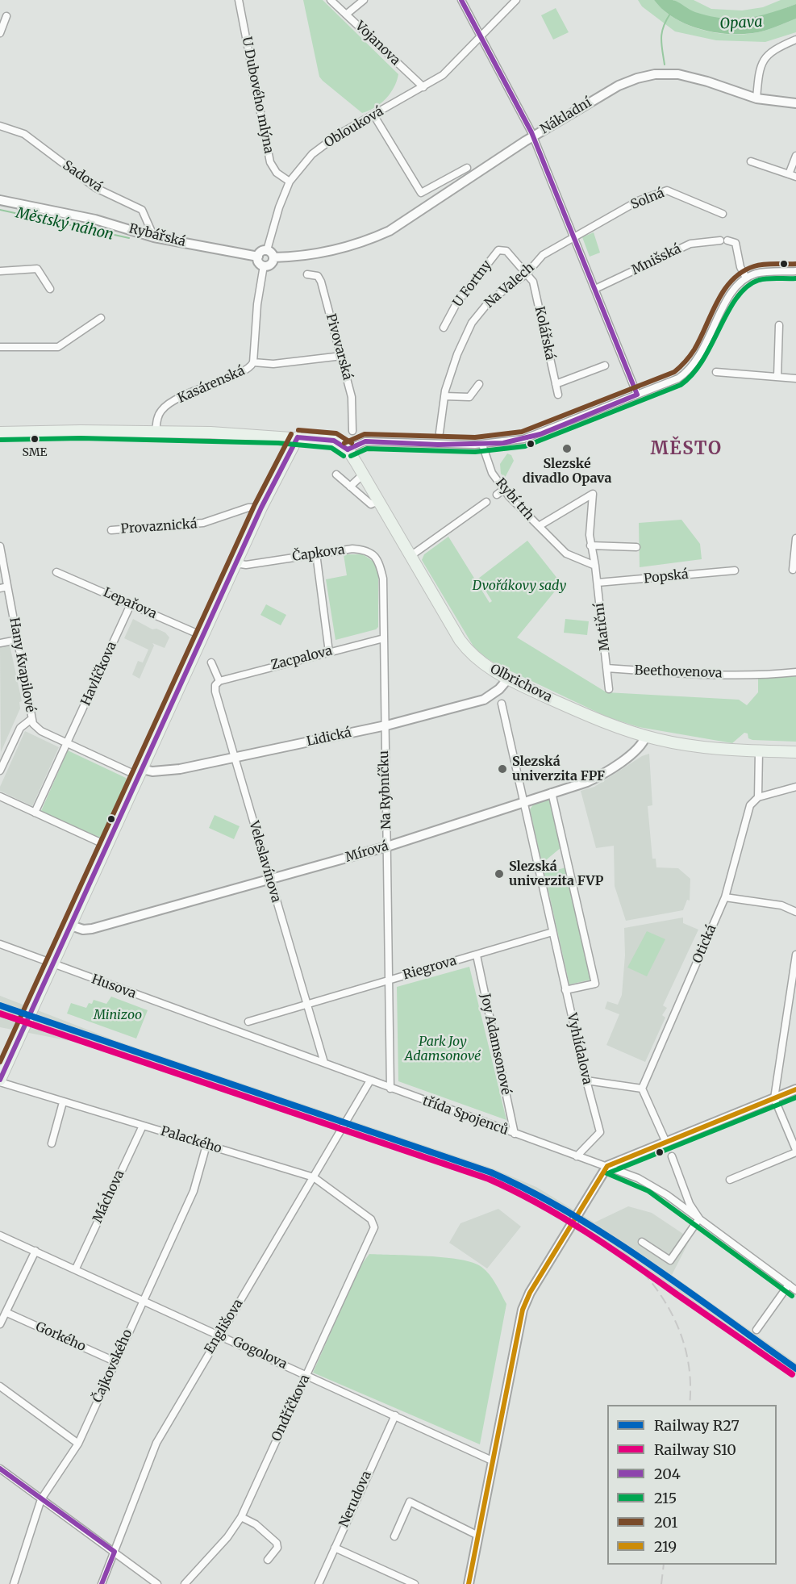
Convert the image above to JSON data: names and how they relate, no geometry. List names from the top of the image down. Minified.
{"streets":{"main road":["Olbrichova"],"street":["Vojanova","U Dubového mlýna","Nákladní","Oblouková","Sadová","Solná","Rybářská","Mnišská","U Fortny","Na Valech","Kolářská","Pivovarská","Kasárenská","Rybí trh","Provaznická","Čapkova","Popská","Lepařova","Matiční","Zacpalova","Hany Kvapilové","Beethovenova","Havlíčkova","Lidická","Na Rybníčku","Mírová","Veleslavínova","Otická","Riegrova","Husova","Joy Adamsonové","Vyhlídalova","třída Spojenců","Palackého","Máchova","Englišova","Gorkého","Gogolova","Čajkovského","Ondříčkova","Nerudova"]},"crossings":[["Vojanova","Oblouková"],["U Dubového mlýna","Oblouková"],["Nákladní","Oblouková"],["Nákladní","Rybářská"],["Oblouková","Rybářská"],["Sadová","Rybářská"],["Solná","Na Valech"],["U Fortny","Na Valech"],["U Fortny","Kolářská"],["Na Valech","Kolářská"],["Pivovarská","Kasárenská"],["Rybí trh","Matiční"],["Čapkova","Na Rybníčku"],["Popská","Matiční"],["Lepařova","Havlíčkova"],["Matiční","Beethovenova"],["Zacpalova","Na Rybníčku"],["Zacpalova","Veleslavínova"],["Hany Kvapilové","Havlíčkova"],["Hany Kvapilové","Lidická"],["Olbrichova","Lidická"],["Olbrichova","Mírová"],["Lidická","Na Rybníčku"],["Lidická","Veleslavínova"],["Na Rybníčku","Mírová"],["Na Rybníčku","Riegrova"],["Na Rybníčku","třída Spojenců"],["Mírová","Veleslavínova"],["Mírová","Vyhlídalova"],["Veleslavínova","Riegrova"],["Veleslavínova","Husova"],["Veleslavínova","třída Spojenců"],["Riegrova","Joy Adamsonové"],["Riegrova","Vyhlídalova"],["Husova","třída Spojenců"],["Joy Adamsonové","třída Spojenců"],["Vyhlídalova","třída Spojenců"],["třída Spojenců","Englišova"],["Palackého","Máchova"],["Palackého","Englišova"],["Palackého","Čajkovského"],["Palackého","Ondříčkova"],["Máchova","Gogolova"],["Englišova","Gogolova"],["Gorkého","Čajkovského"],["Gogolova","Čajkovského"],["Gogolova","Ondříčkova"],["Gogolova","Nerudova"]],"districts":["MĚSTO"],"water":["Opava","Městský náhon"],"parks":["Dvořákovy sady","Minizoo","Park Joy Adamsonové"],"places":["SME","Slezské divadlo Opava","Slezská univerzita FPF","Slezská univerzita FVP"],"lines":["transit line 204","transit line 201","transit line 215","rail line R27","rail line S10","transit line 219"],"legend":["Railway R27","Railway S10","204","215","201","219"]}
